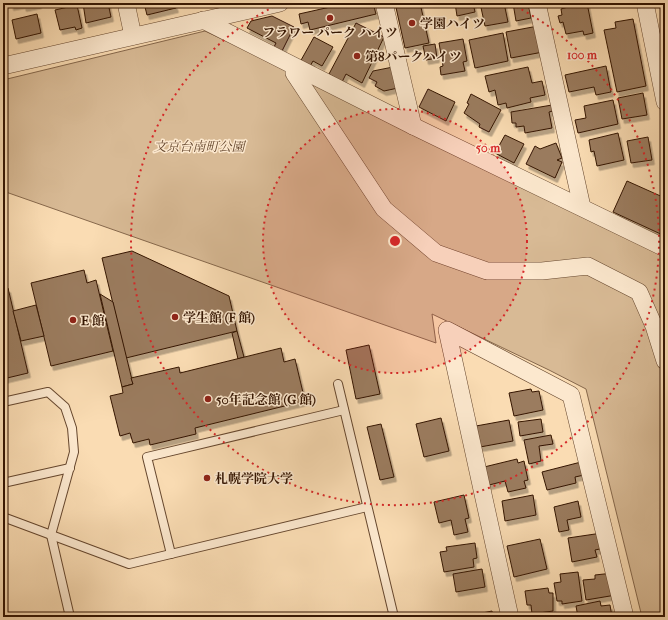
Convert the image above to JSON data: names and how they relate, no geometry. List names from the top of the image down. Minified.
{"parks":["文京台南町公園"],"places":["フラワー パーク ハイツ","学園ハイツ","第8パークハイツ","学生館 (F 館)","E 館","50年記念館 (G 館)","札幌学院大学"],"rings":["100 m","50 m"]}
